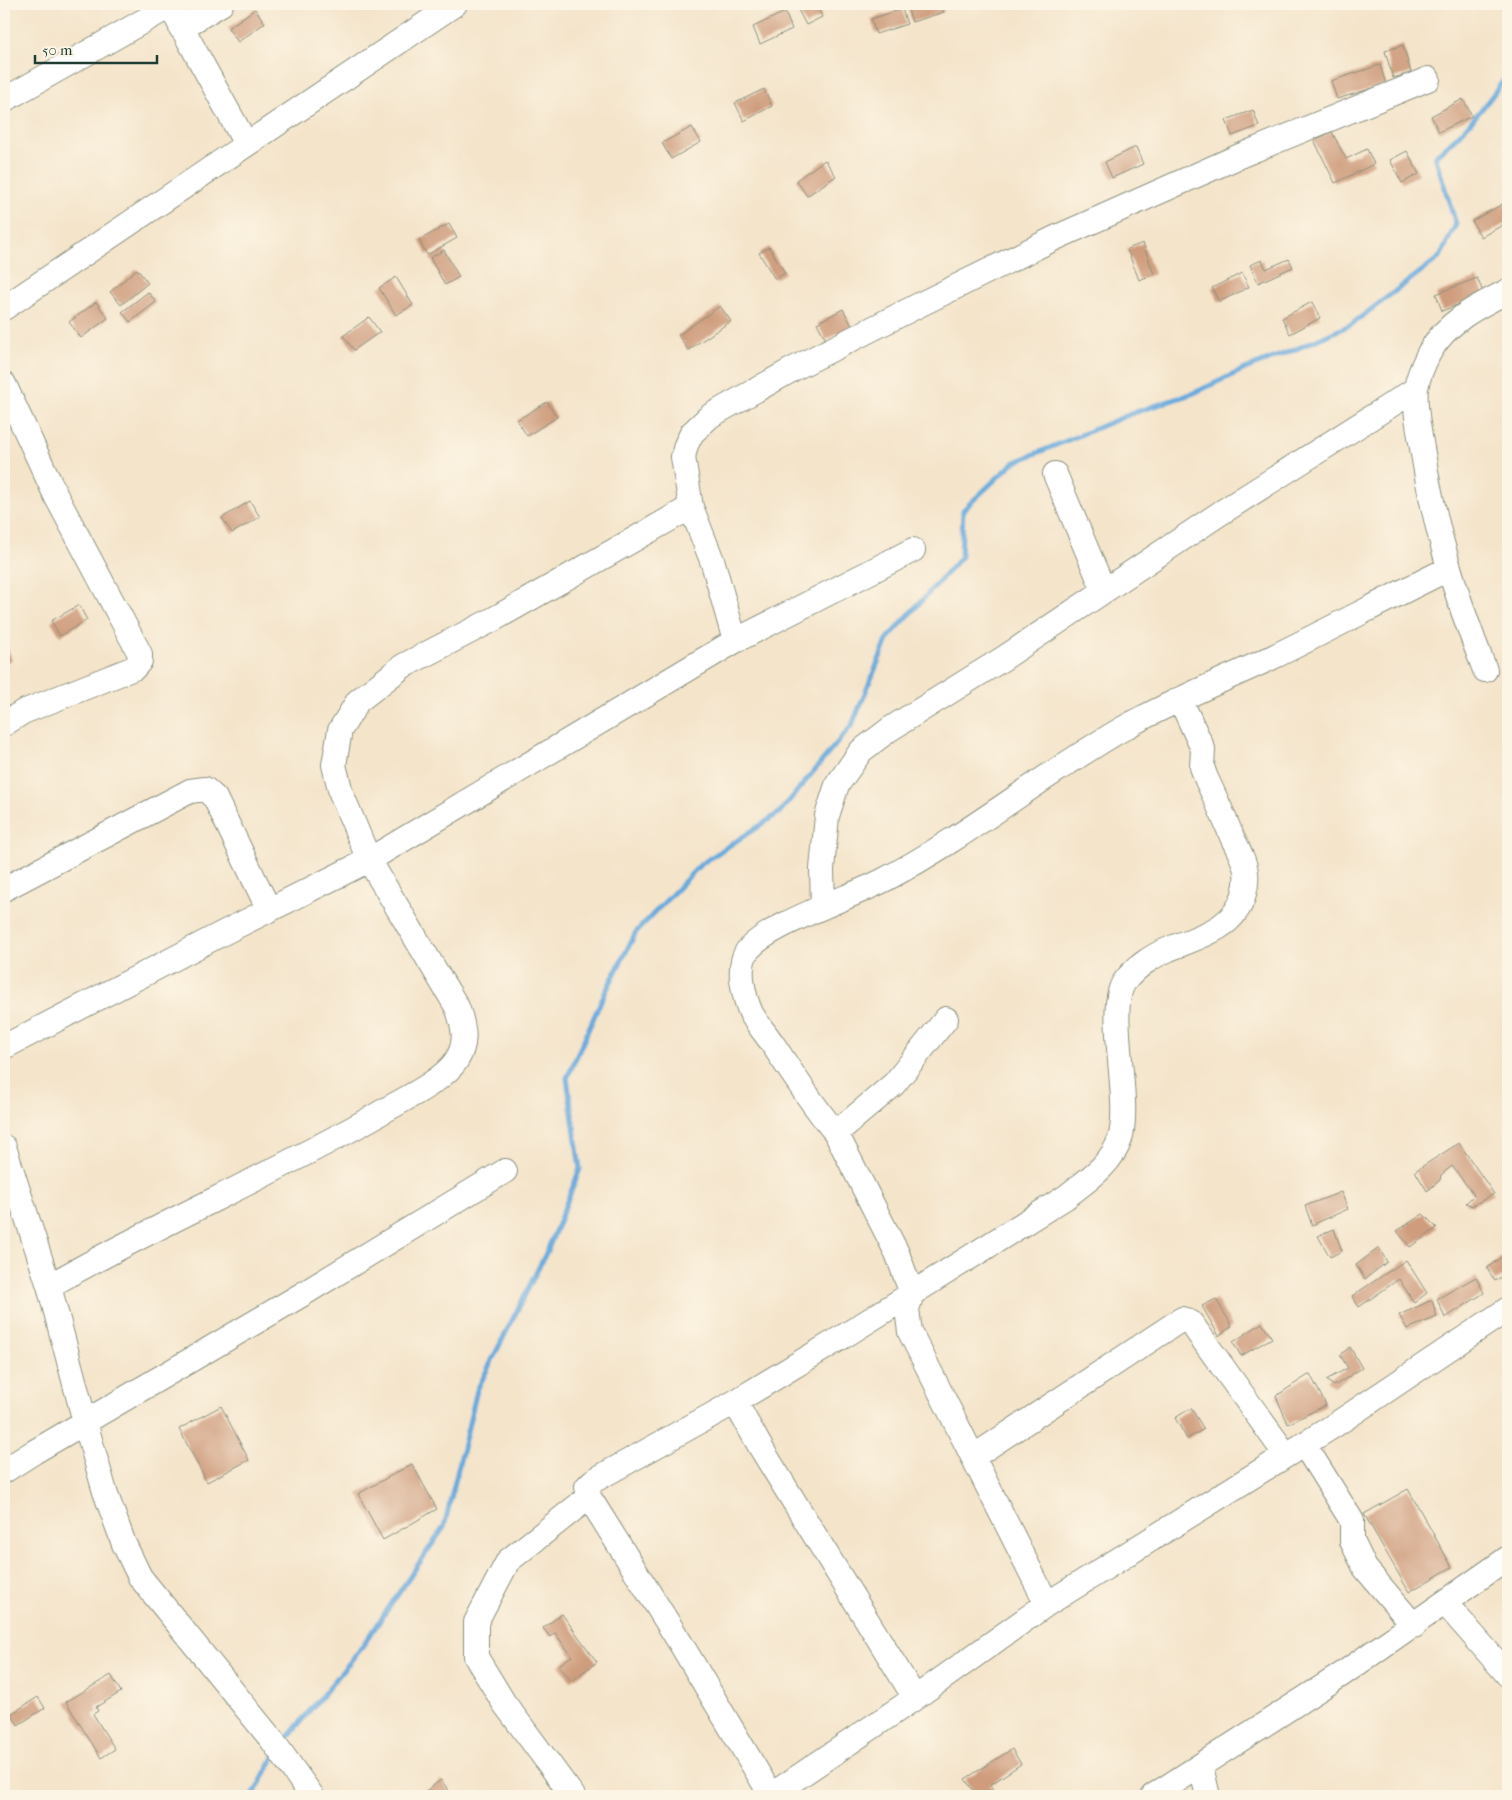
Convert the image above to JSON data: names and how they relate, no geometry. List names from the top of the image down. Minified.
{"scale_bar":"50 m"}
